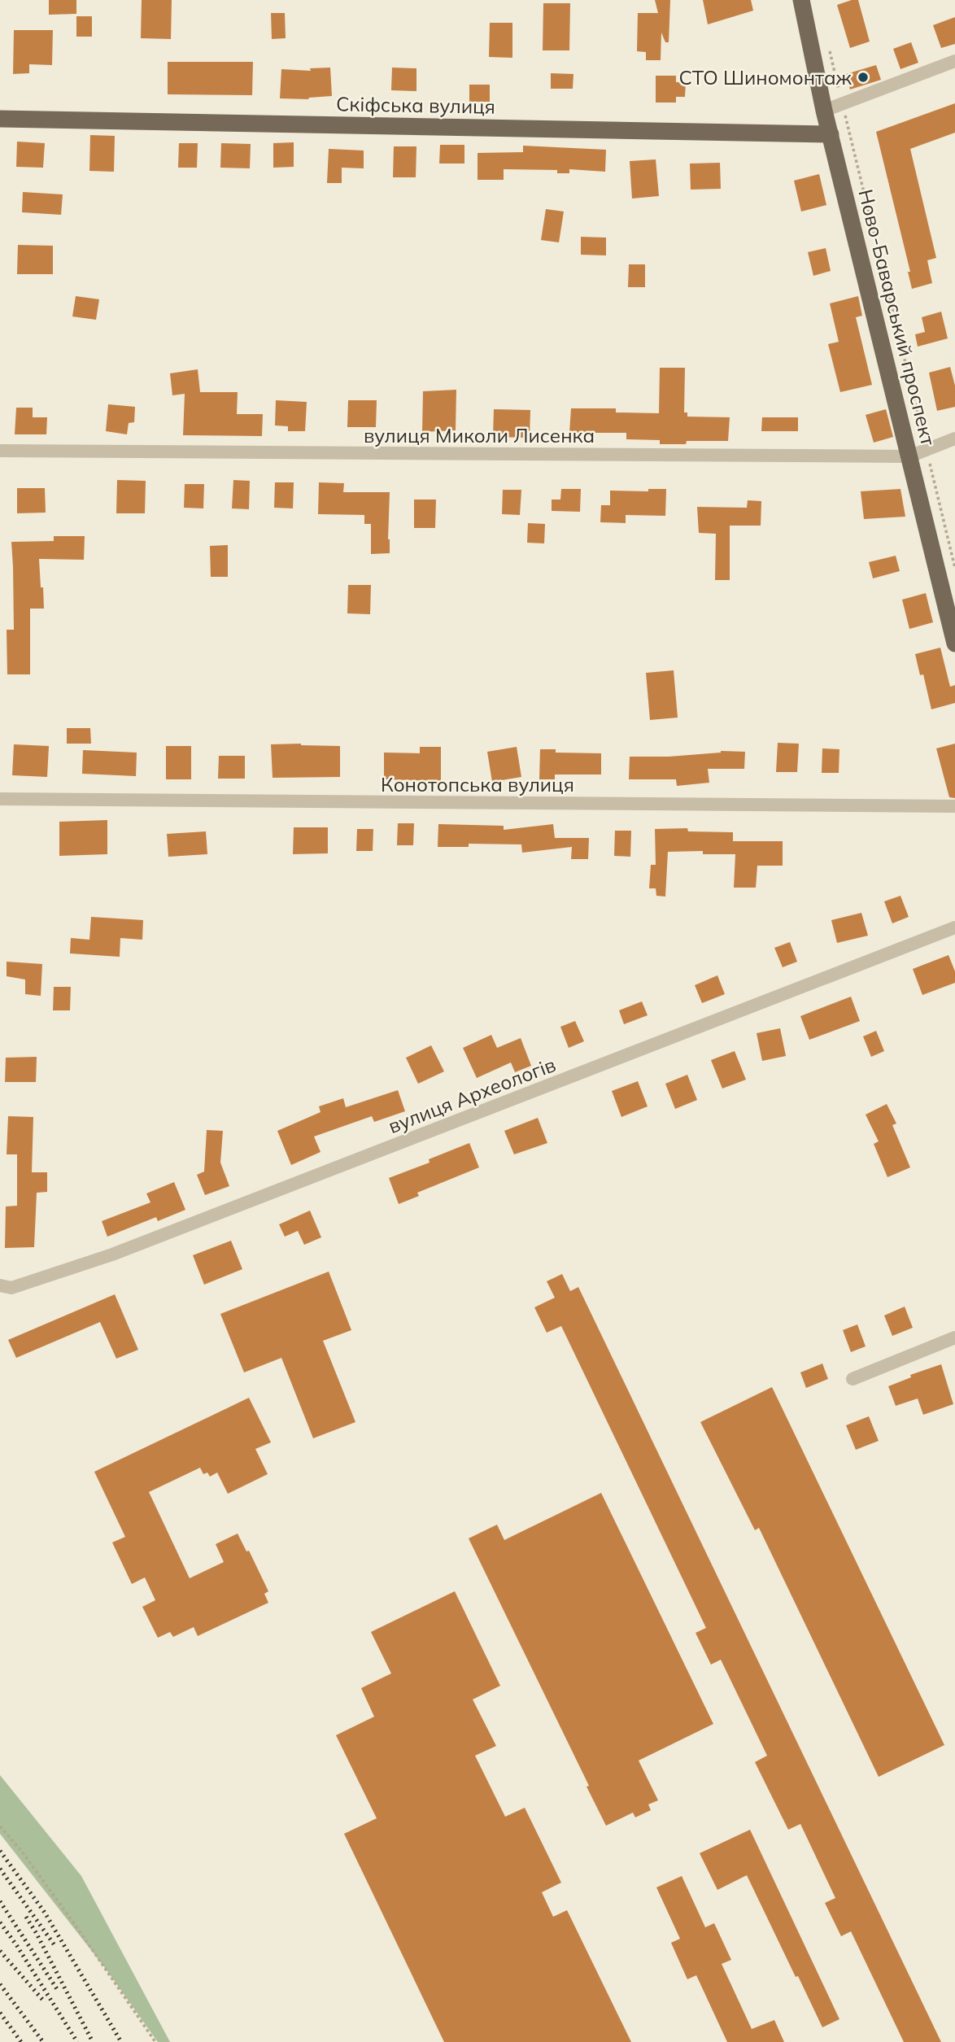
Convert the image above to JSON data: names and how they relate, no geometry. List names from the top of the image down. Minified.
{"streets":{"main road":["Скіфська вулиця","Ново-Баварський проспект"],"street":["вулиця Миколи Лисенка","Конотопська вулиця","вулиця Археологів"]},"crossings":[["Скіфська вулиця","Ново-Баварський проспект"],["Ново-Баварський проспект","вулиця Миколи Лисенка"]],"places":["СТО Шиномонтаж"]}
